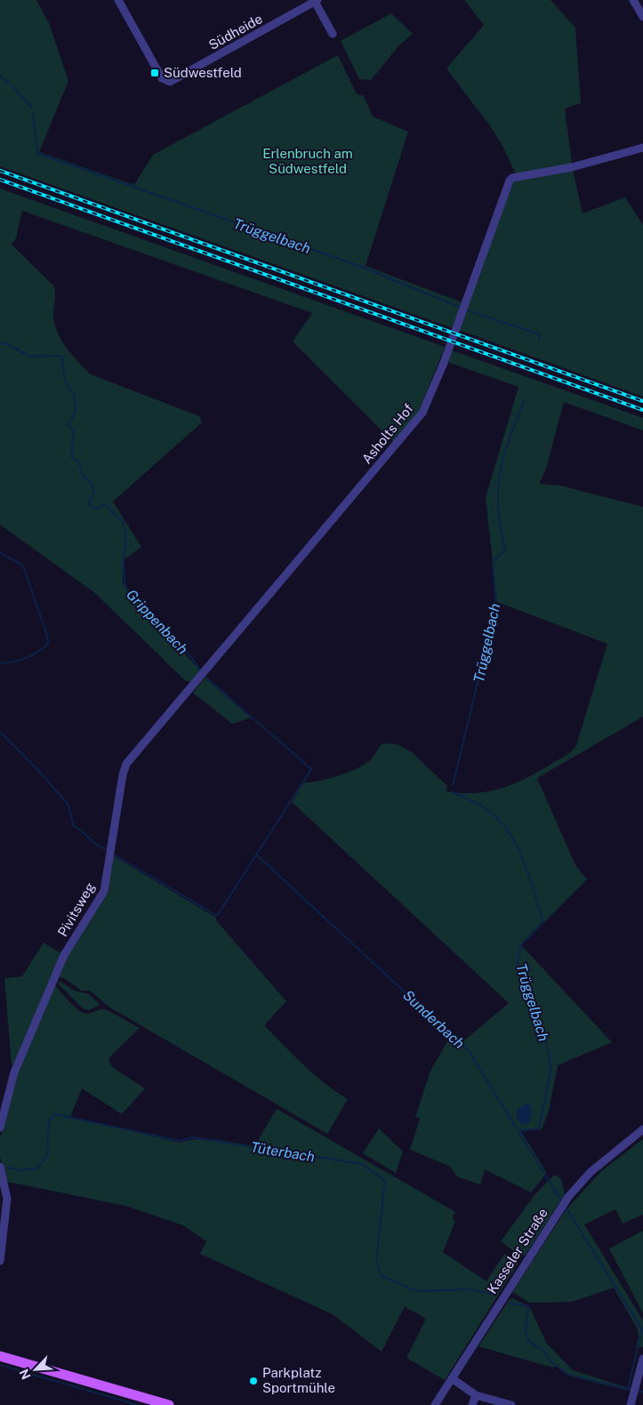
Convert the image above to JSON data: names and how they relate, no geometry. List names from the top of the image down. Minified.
{"streets":{"street":["Südheide","Asholts Hof","Pivitsweg","Kasseler Straße"]},"crossings":[["Asholts Hof","Pivitsweg"]],"water":["Trüggelbach","Grippenbach","Sunderbach","Tüterbach"],"parks":["Erlenbruch am Südwestfeld"],"places":{"transit":["Südwestfeld"],"other":["Parkplatz Sportmühle"]},"north":"bottom left"}
